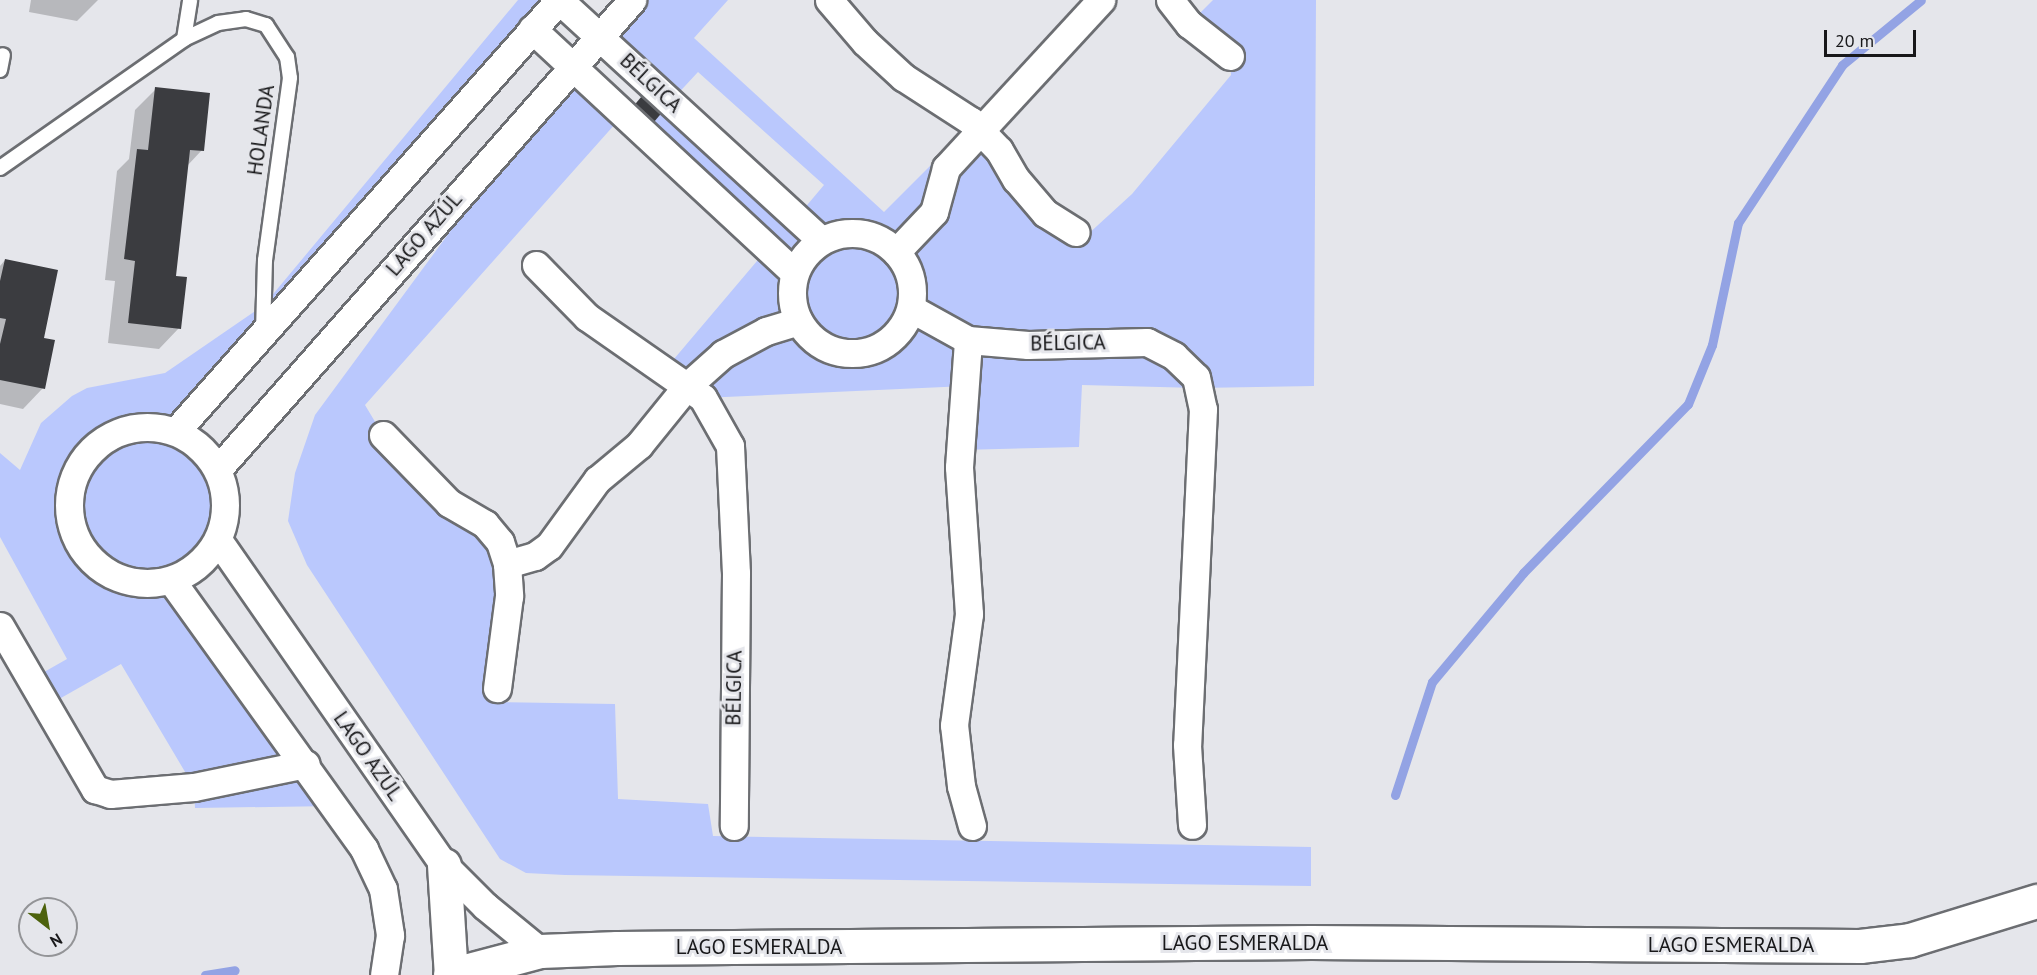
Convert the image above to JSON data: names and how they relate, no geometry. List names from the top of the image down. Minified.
{"streets":{"street":["BÉLGICA","LAGO AZÚL","LAGO ESMERALDA"],"lane":["HOLANDA"]},"crossings":[["BÉLGICA","LAGO AZÚL"],["LAGO AZÚL","LAGO ESMERALDA"]],"scale_bar":"20 m","north":"bottom right"}
